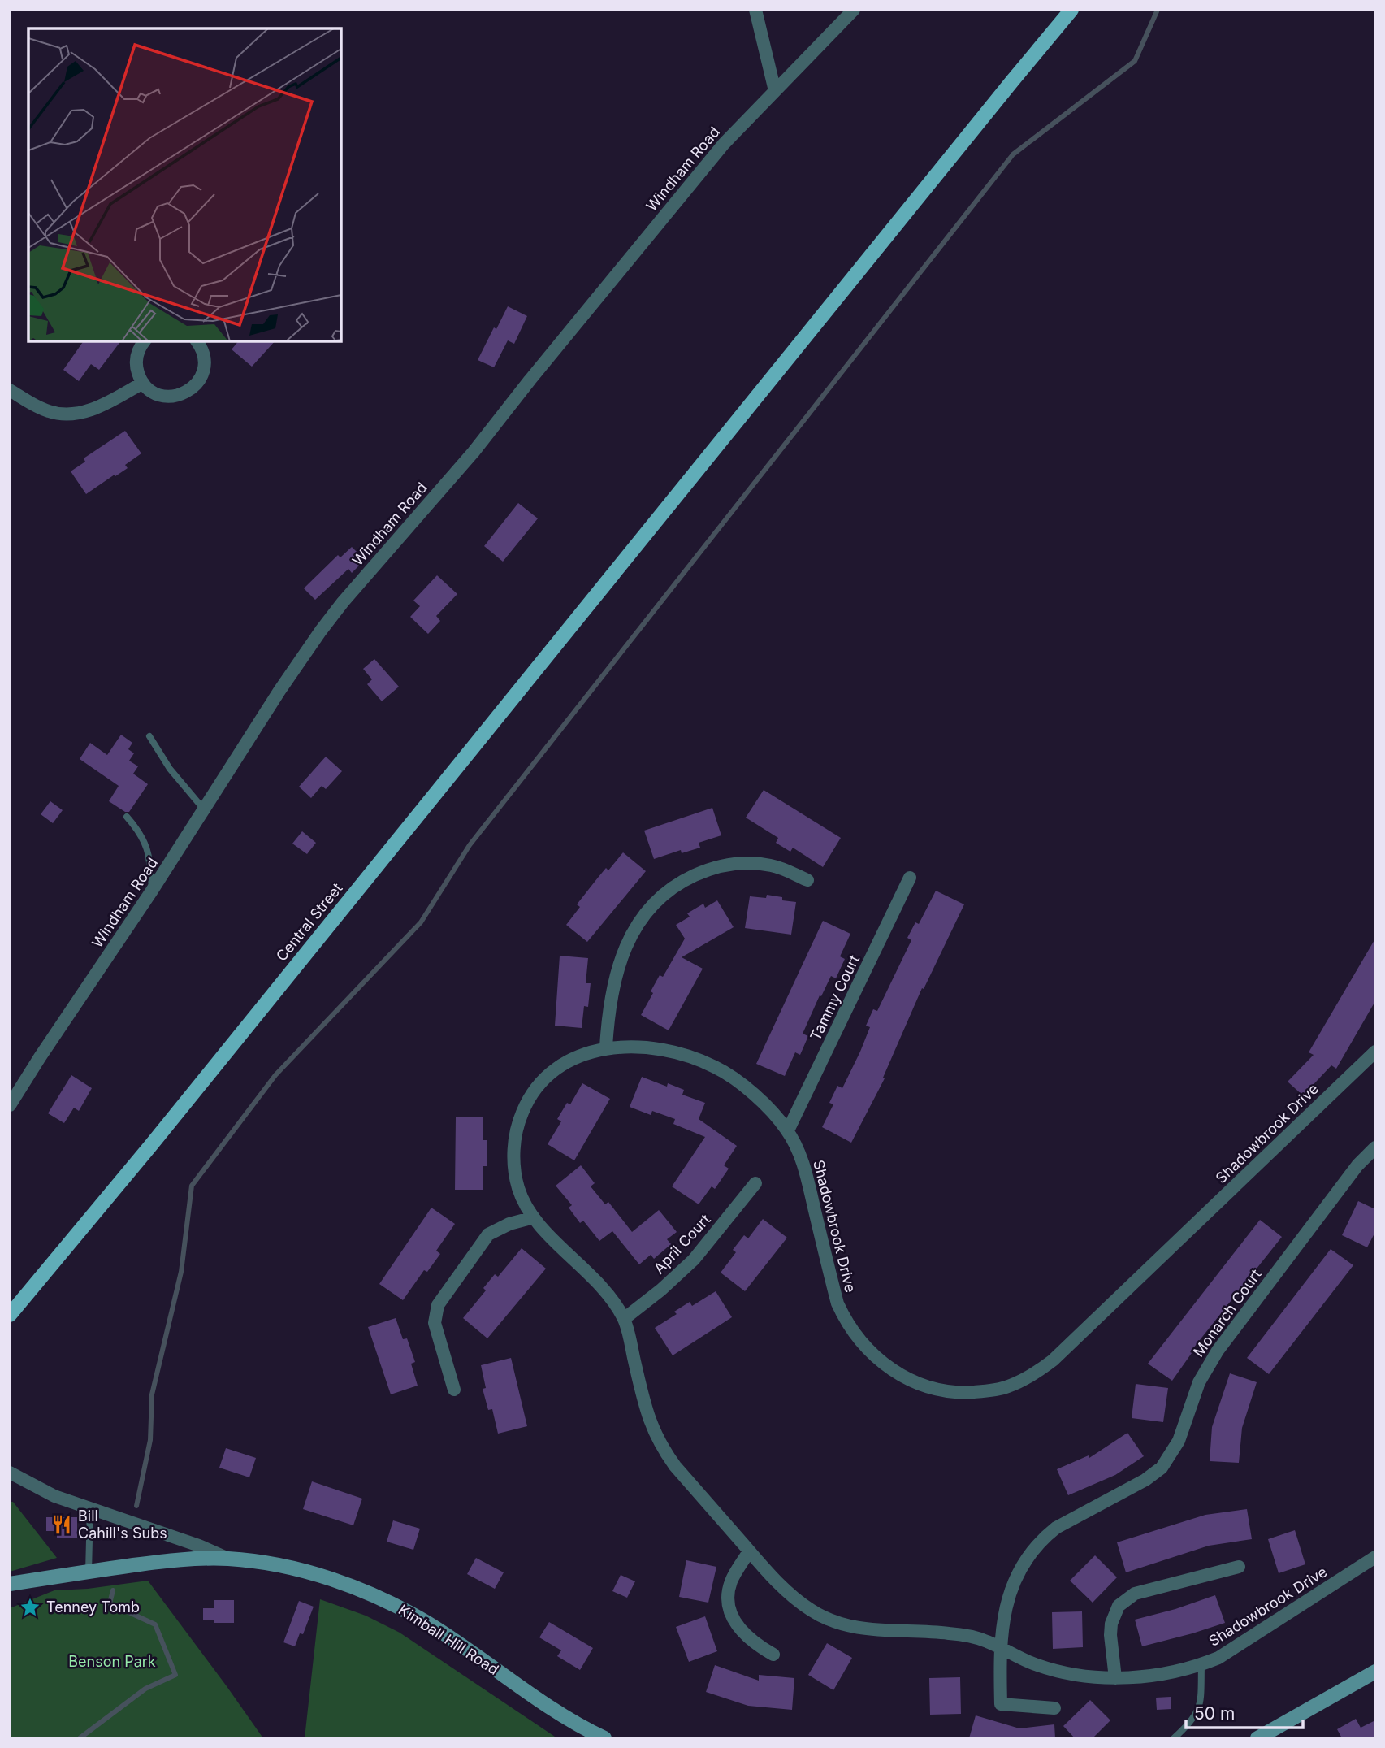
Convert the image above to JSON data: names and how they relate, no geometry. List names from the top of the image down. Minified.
{"streets":{"main road":["Central Street"],"street":["Windham Road","Tammy Court","Shadowbrook Drive","April Court","Monarch Court","Kimball Hill Road"]},"crossings":[["Tammy Court","Shadowbrook Drive"],["Shadowbrook Drive","April Court"],["Shadowbrook Drive","Monarch Court"]],"parks":["Benson Park"],"places":{"restaurant":["Bill Cahill's Subs"],"place":["Tenney Tomb"]},"scale_bar":"50 m"}
